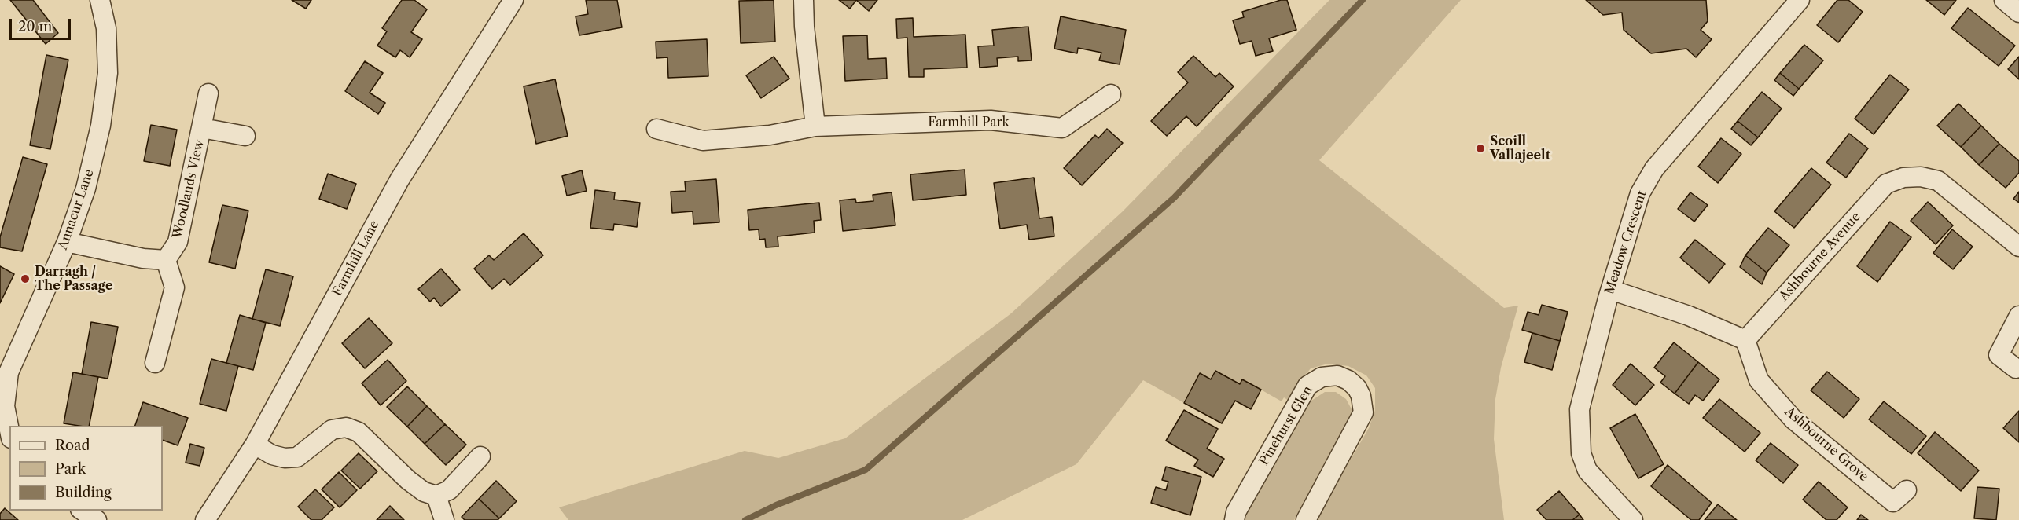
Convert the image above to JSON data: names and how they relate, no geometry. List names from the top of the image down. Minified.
{"streets":{"street":["Farmhill Park","Woodlands View","Annacur Lane","Meadow Crescent","Ashbourne Avenue","Farmhill Lane","Pinehurst Glen","Ashbourne Grove"]},"crossings":[["Ashbourne Avenue","Ashbourne Grove"]],"places":["Scoill Vallajeelt","Darragh / The Passage"],"legend":["Road","Park","Building"],"scale_bar":"20 m"}
